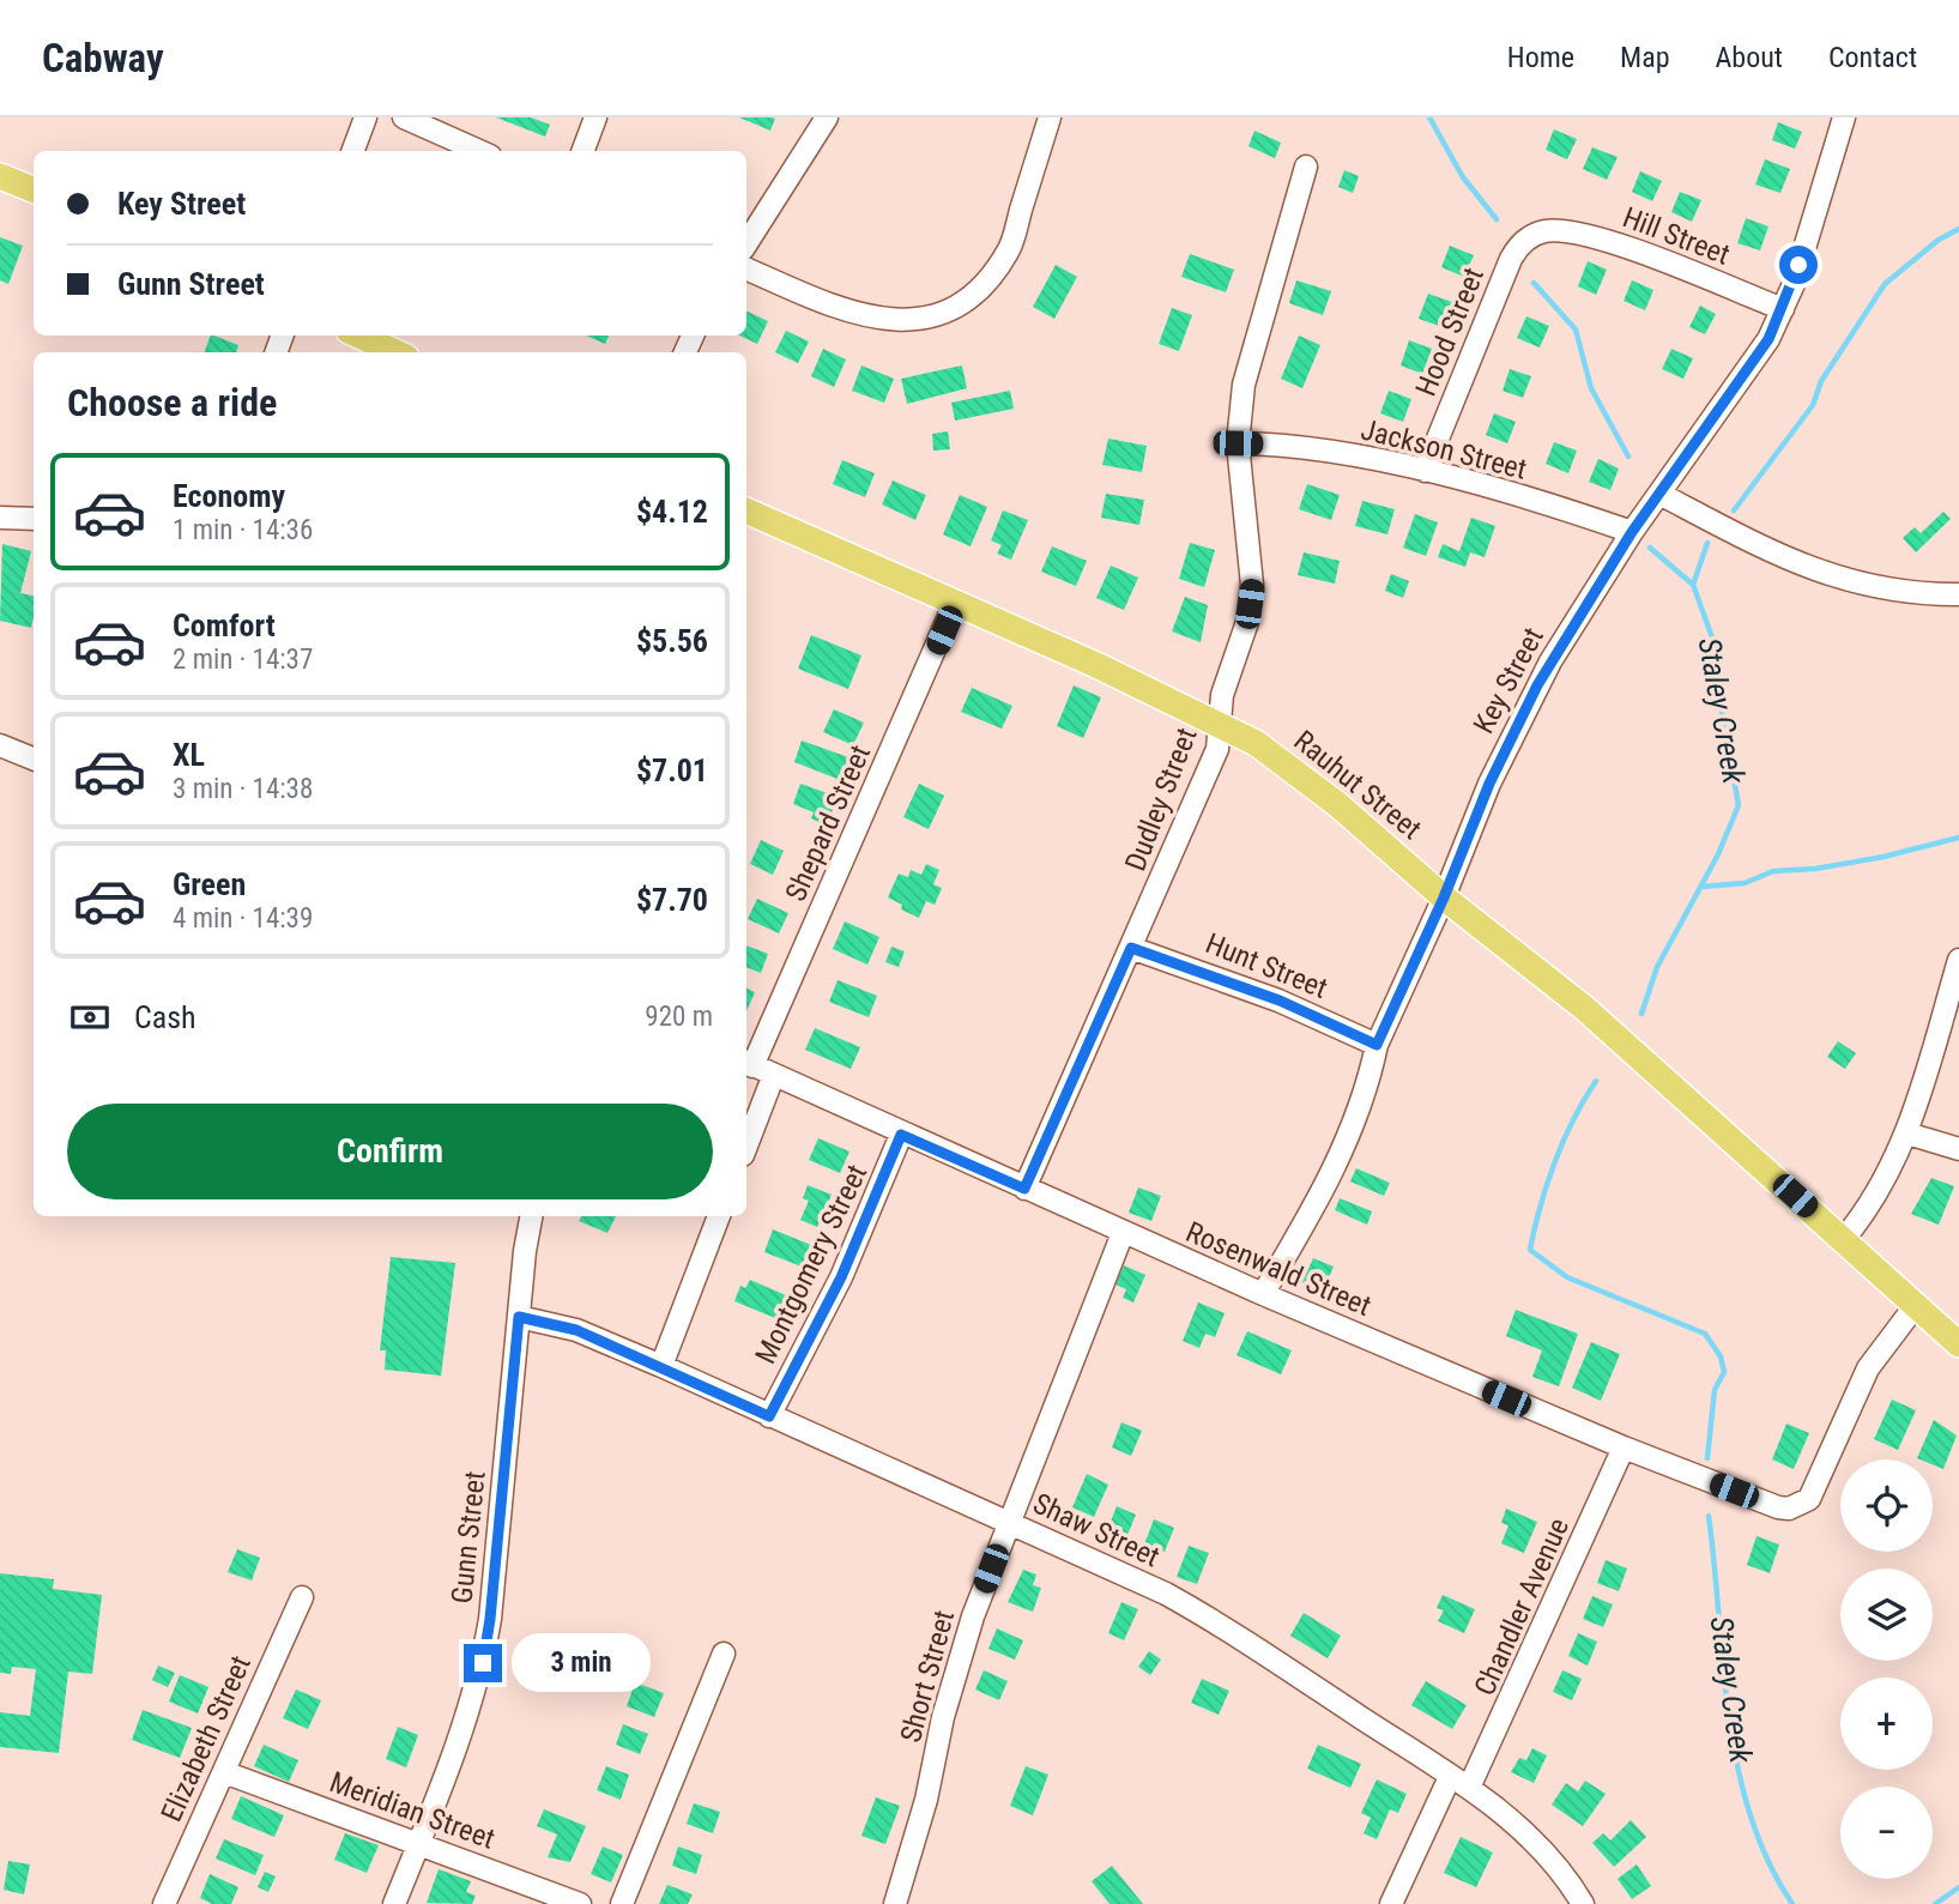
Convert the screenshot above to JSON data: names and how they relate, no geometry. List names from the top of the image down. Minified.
{"streets":{"main road":["Rauhut Street"],"street":["Hill Street","Hood Street","Jackson Street","Key Street","Dudley Street","Shepard Street","Hunt Street","Montgomery Street","Rosenwald Street","Shaw Street","Gunn Street","Chandler Avenue","Short Street","Elizabeth Street","Meridian Street"]},"crossings":[["Hill Street","Hood Street"],["Hill Street","Key Street"],["Hood Street","Jackson Street"],["Jackson Street","Key Street"],["Jackson Street","Dudley Street"],["Key Street","Rauhut Street"],["Key Street","Hunt Street"],["Key Street","Rosenwald Street"],["Rauhut Street","Dudley Street"],["Rauhut Street","Shepard Street"],["Rauhut Street","Rosenwald Street"],["Dudley Street","Hunt Street"],["Dudley Street","Rosenwald Street"],["Shepard Street","Rosenwald Street"],["Montgomery Street","Rosenwald Street"],["Montgomery Street","Shaw Street"],["Rosenwald Street","Chandler Avenue"],["Rosenwald Street","Short Street"],["Shaw Street","Gunn Street"],["Shaw Street","Chandler Avenue"],["Shaw Street","Short Street"],["Gunn Street","Meridian Street"],["Elizabeth Street","Meridian Street"]],"water":["Staley Creek"],"page":{"header":"Cabway","nav":["Home","Map","About","Contact"],"banner":["Key Street","Gunn Street"],"heading":"Choose a ride","list":[{"name":"Economy","note":"1 min · 14:36","value":"$4.12"},{"name":"Comfort","note":"2 min · 14:37","value":"$5.56"},{"name":"XL","note":"3 min · 14:38","value":"$7.01"},{"name":"Green","note":"4 min · 14:39","value":"$7.70"}],"pay":["Cash","920 m"],"buttons":"Confirm","map_buttons":["+","−"],"bubble":"3 min"}}
